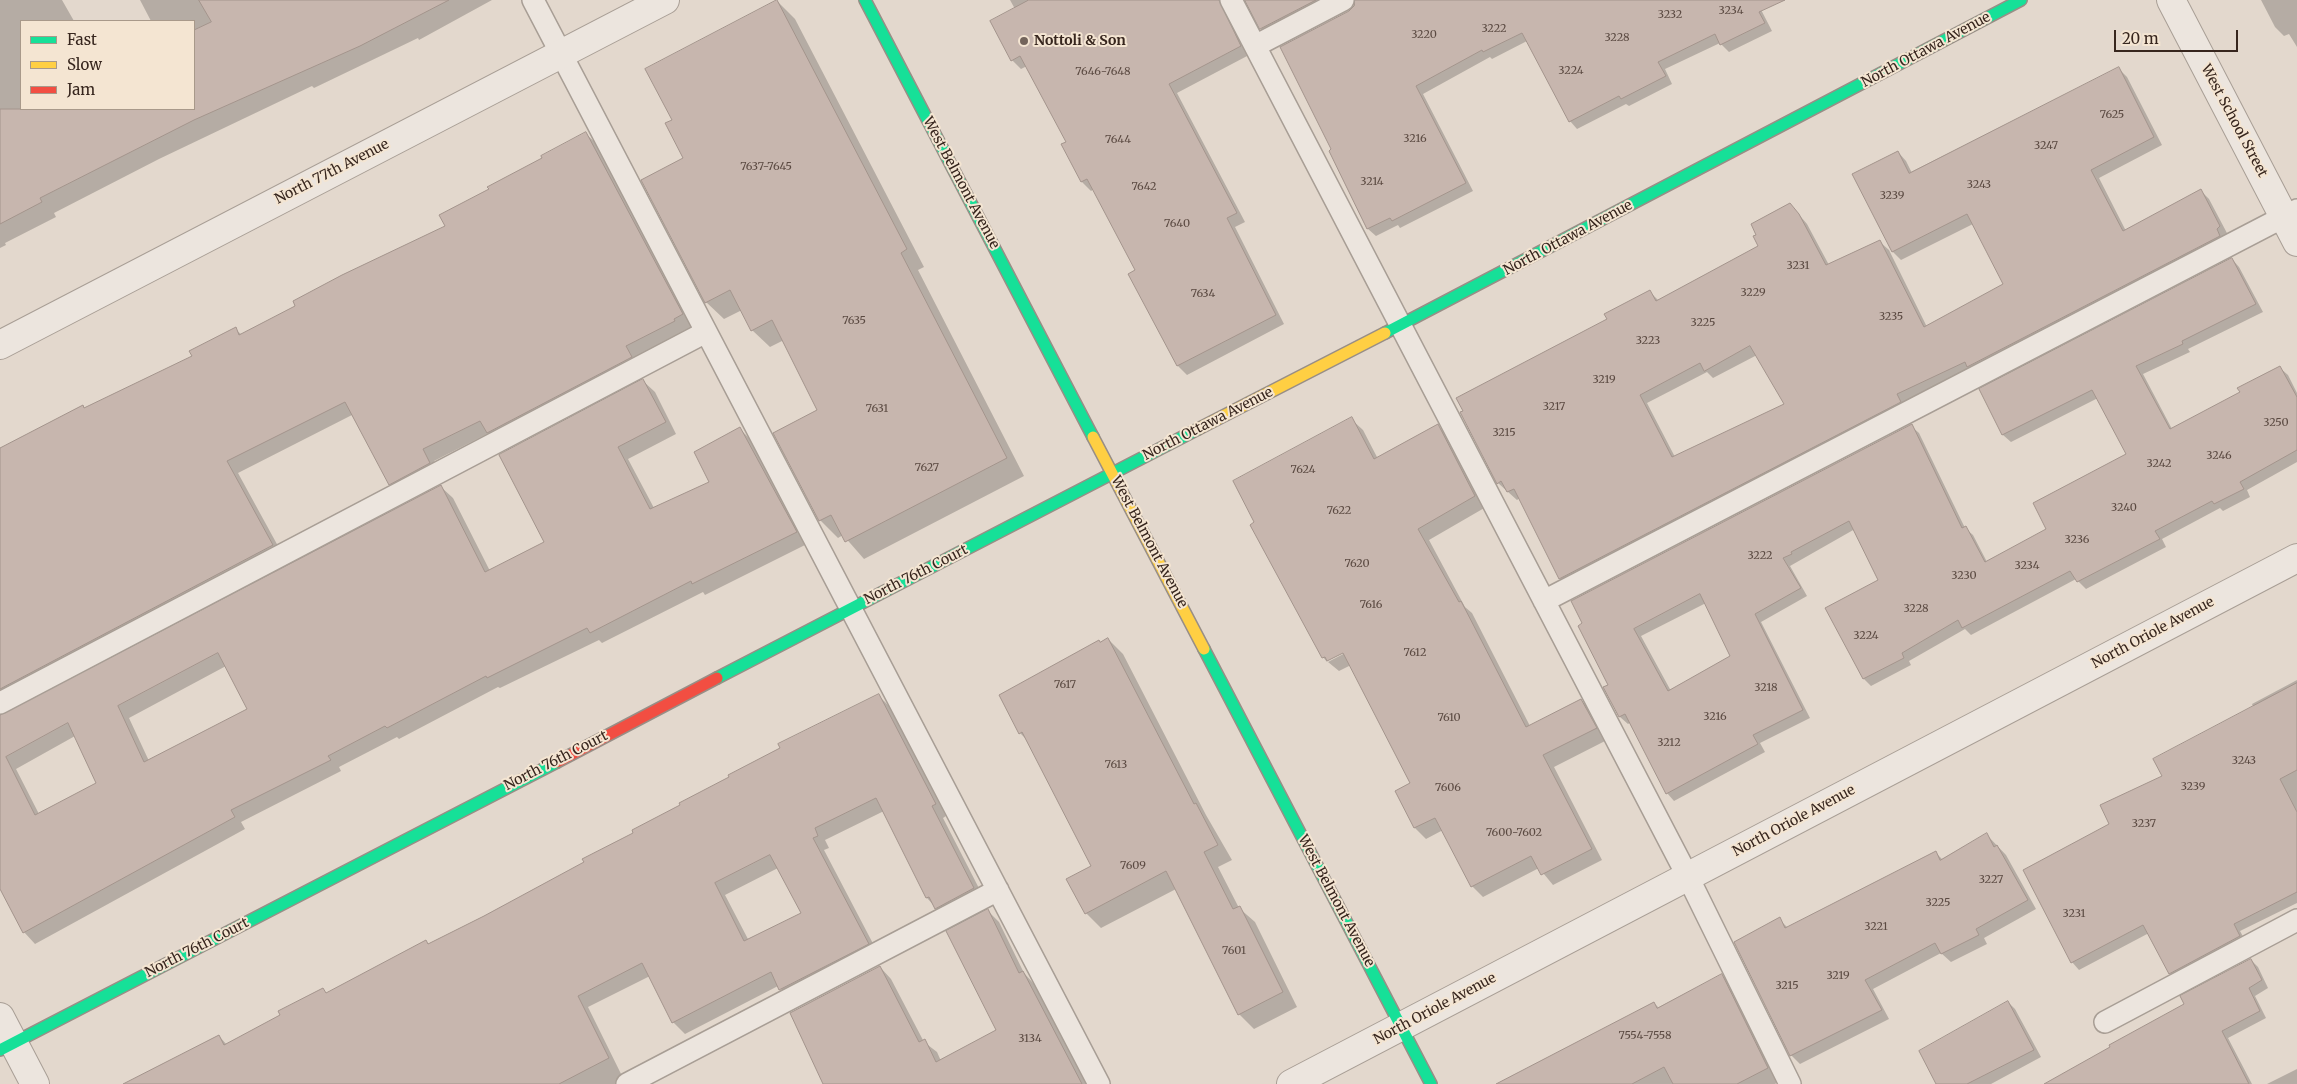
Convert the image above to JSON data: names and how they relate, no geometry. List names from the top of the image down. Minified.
{"streets":{"street":["North Ottawa Avenue","West School Street","North 77th Avenue","West Belmont Avenue","North 76th Court","North Oriole Avenue"]},"crossings":[["North Ottawa Avenue","West Belmont Avenue"],["North Ottawa Avenue","North 76th Court"],["West Belmont Avenue","North 76th Court"],["West Belmont Avenue","North Oriole Avenue"]],"places":["Nottoli & Son"],"house_numbers":["3234","3232","3222","3220","3228","3224","7646-7648","7625","3216","7644","3247","7637-7645","3214","3243","7642","3239","7640","3231","3229","7634","3235","7635","3225","3223","3219","3217","7631","3250","3215","3246","3242","7627","7624","3240","7622","3236","3222","7620","3234","3230","7616","3228","3224","7612","7617","3218","3216","7610","3212","3243","7613","3239","7606","3237","7600-7602","7609","3227","3225","3231","3221","7601","3219","3215","7554-7558","3134"],"legend":["Fast","Slow","Jam"],"scale_bar":"20 m"}
